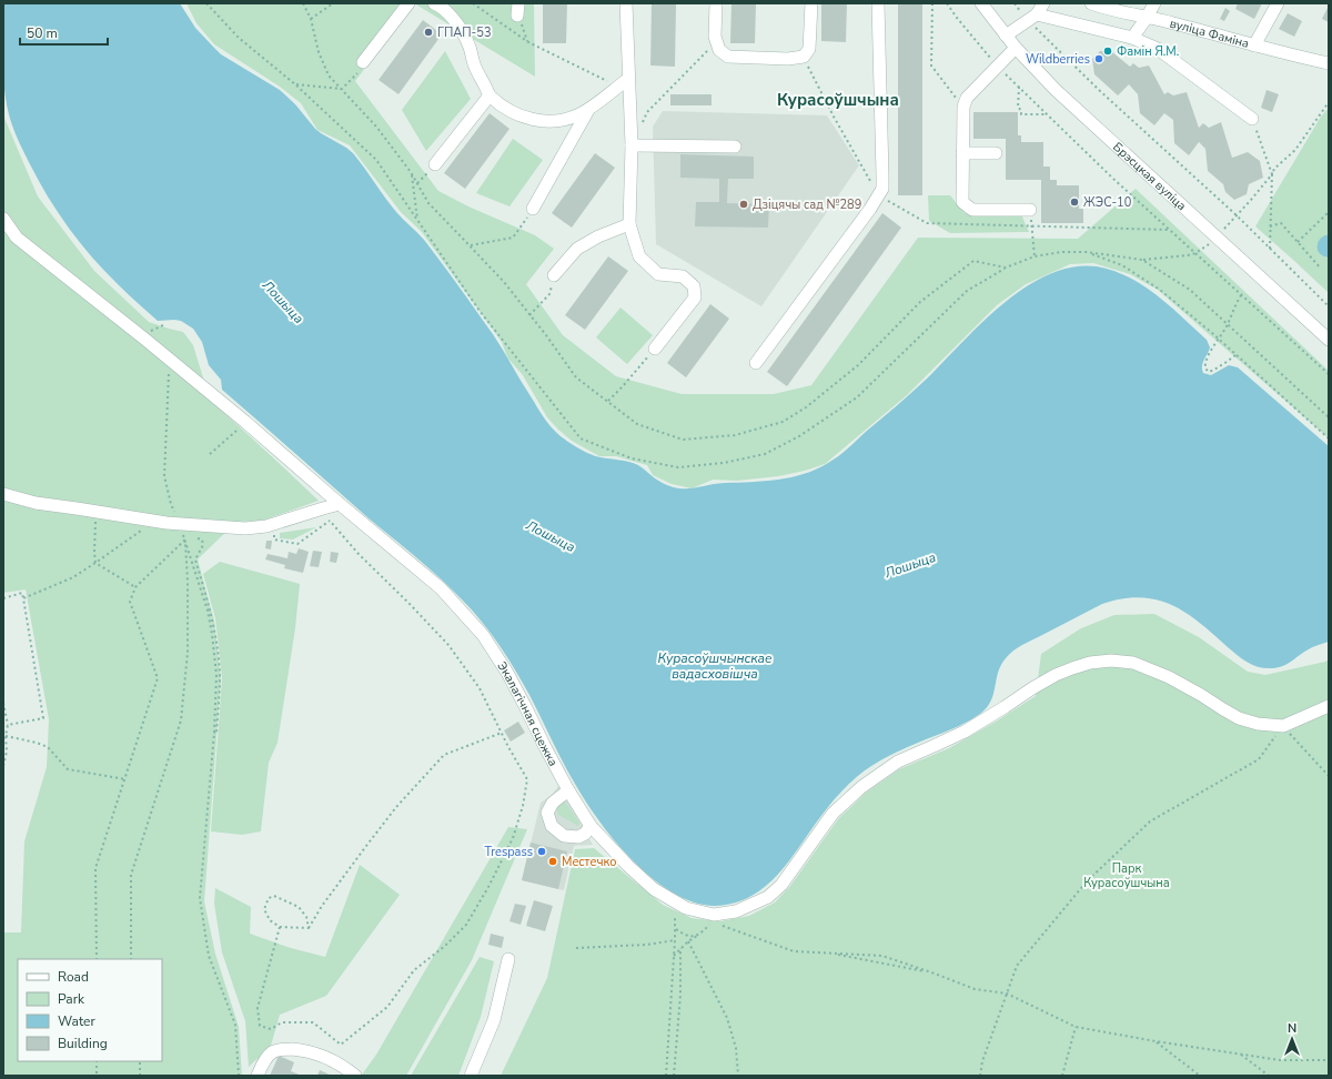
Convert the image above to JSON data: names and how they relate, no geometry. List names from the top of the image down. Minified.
{"streets":{"street":["вуліца Фаміна","Брэсцкая вуліца","Экалагічная сцежка"]},"districts":["Курасоўшчына"],"water":["Лошыца","Курасоўшчынскае вадасховішча"],"parks":["Парк Курасоўшчына"],"places":["ГПАП-53","Фамін Я.М.","Wildberries","ЖЭС-10","Дзіцячы сад №289","Trespass","Местечко"],"legend":["Road","Park","Water","Building"],"scale_bar":"50 m","north":"top"}
